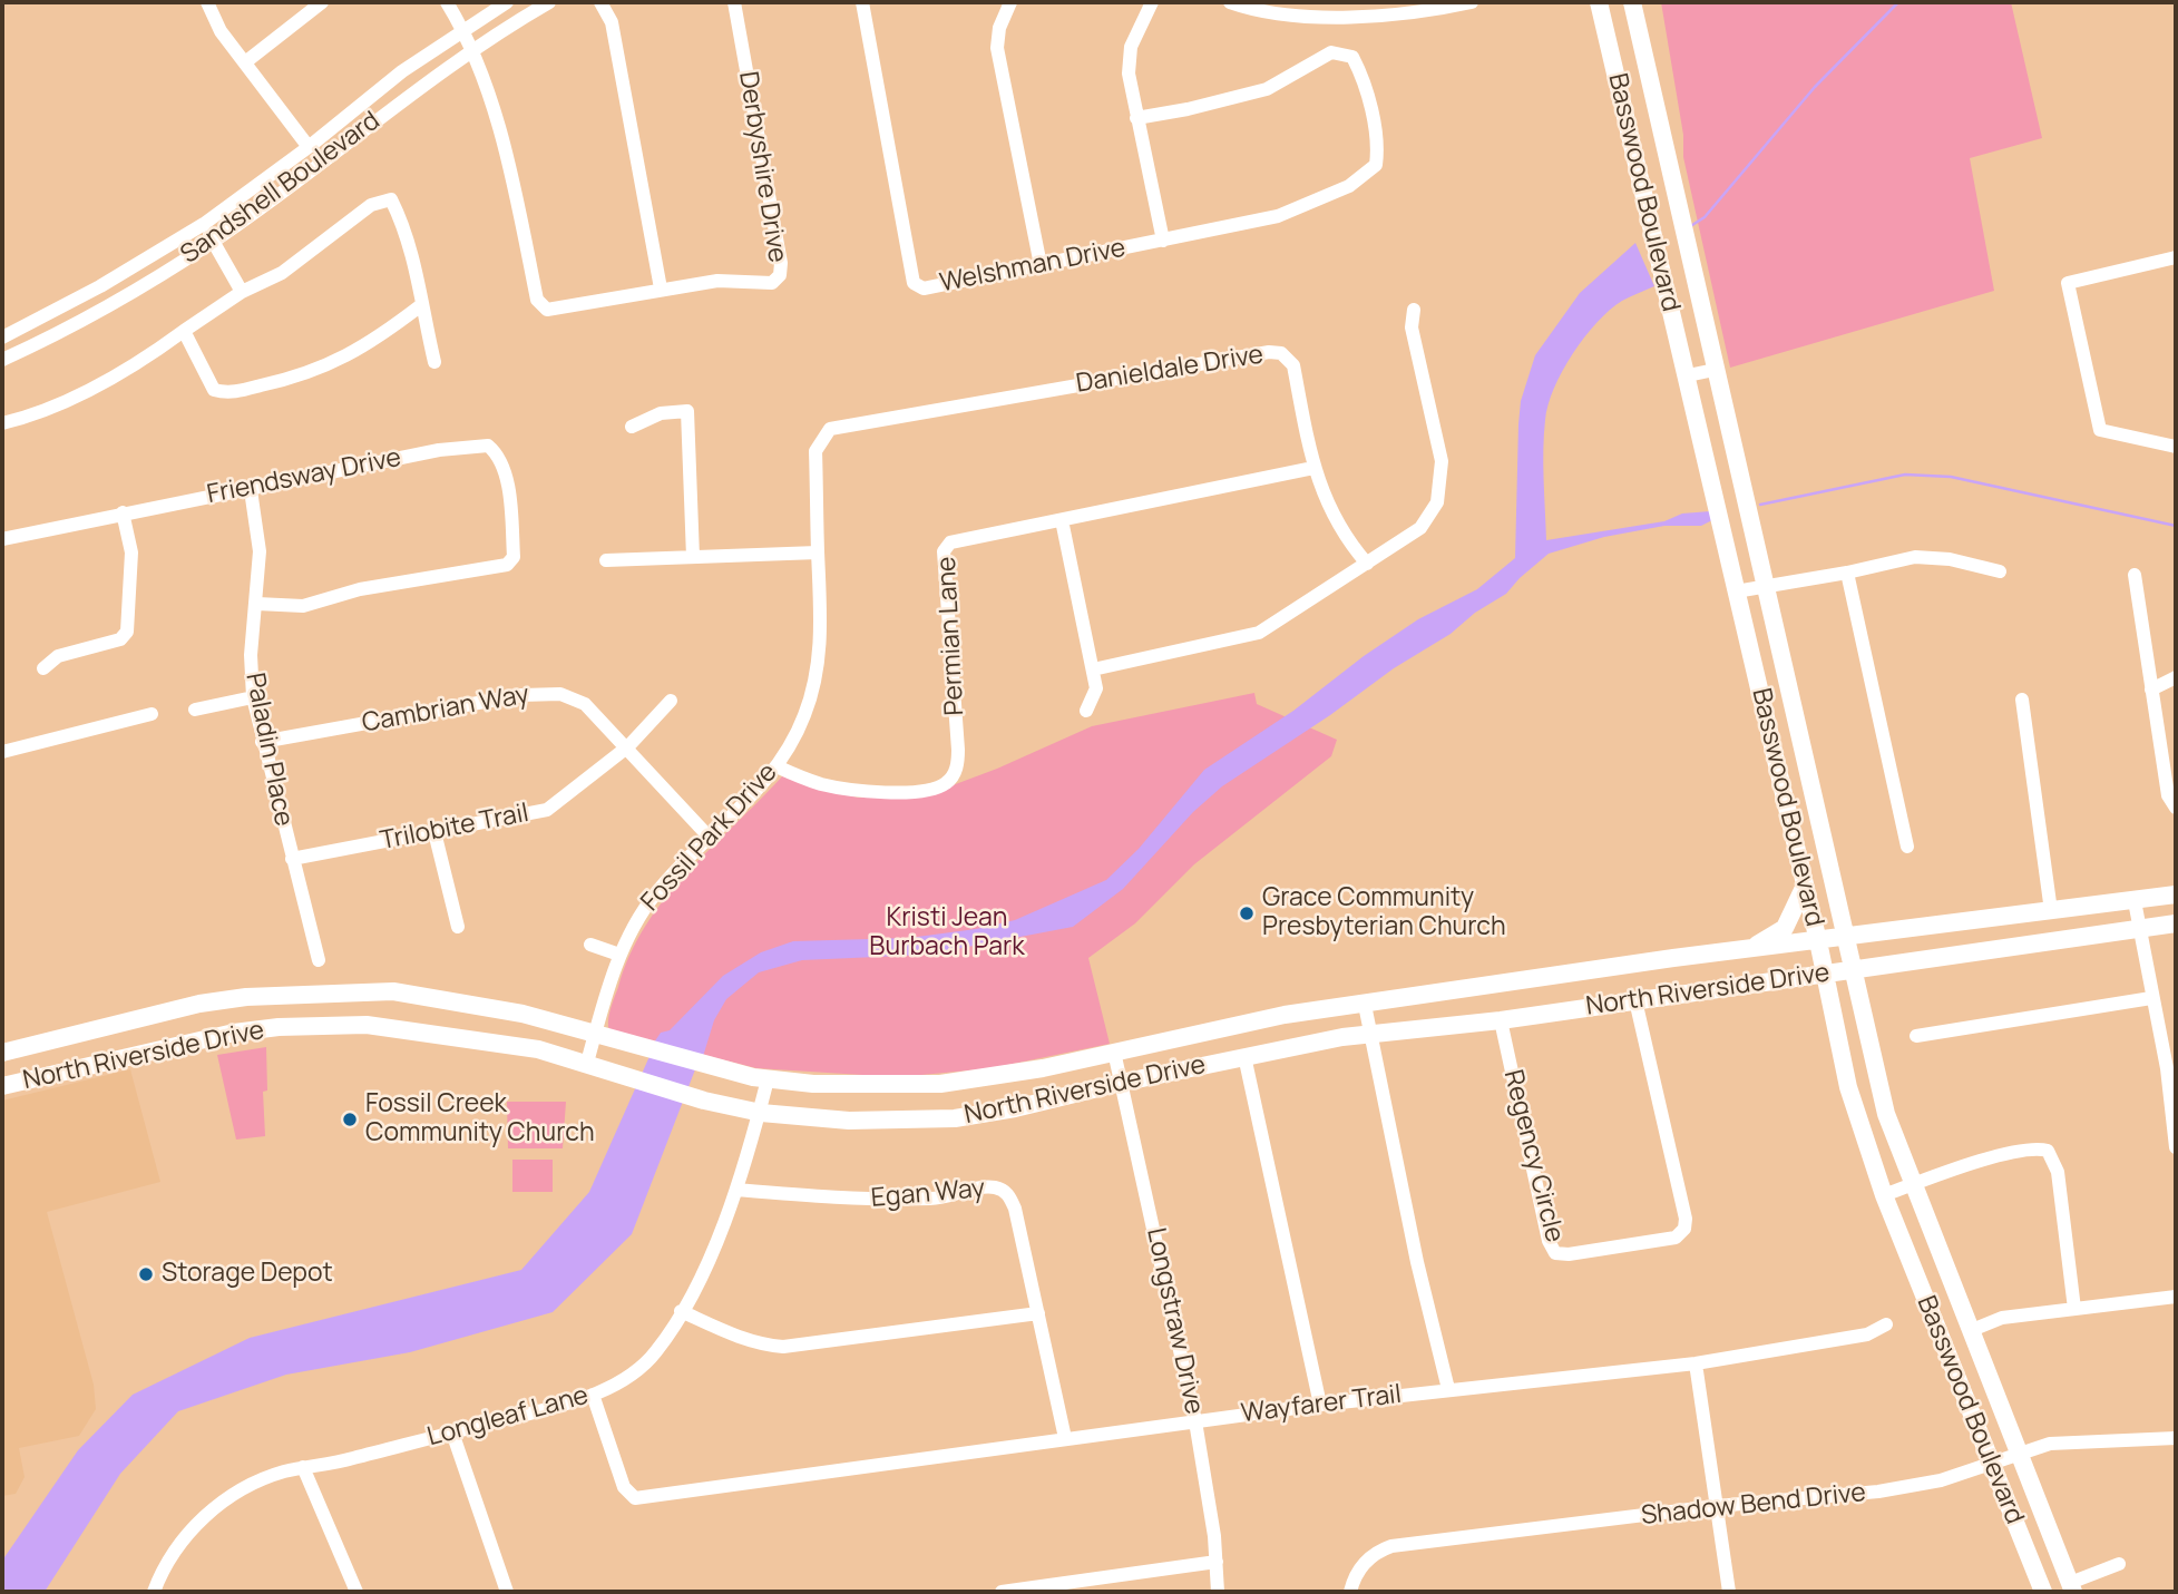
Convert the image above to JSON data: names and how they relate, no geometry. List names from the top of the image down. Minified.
{"streets":{"main road":["Basswood Boulevard","North Riverside Drive"],"street":["Derbyshire Drive","Sandshell Boulevard","Welshman Drive","Danieldale Drive","Friendsway Drive","Permian Lane","Cambrian Way","Paladin Place","Trilobite Trail","Fossil Park Drive","Regency Circle","Egan Way","Longstraw Drive","Wayfarer Trail","Longleaf Lane","Shadow Bend Drive"]},"crossings":[["Derbyshire Drive","Sandshell Boulevard"],["Basswood Boulevard","North Riverside Drive"],["Basswood Boulevard","Shadow Bend Drive"],["Danieldale Drive","Permian Lane"],["Danieldale Drive","Fossil Park Drive"],["Friendsway Drive","Paladin Place"],["Permian Lane","Fossil Park Drive"],["Cambrian Way","Paladin Place"],["Cambrian Way","Trilobite Trail"],["Cambrian Way","Fossil Park Drive"],["Paladin Place","Trilobite Trail"],["Fossil Park Drive","North Riverside Drive"],["North Riverside Drive","Regency Circle"],["North Riverside Drive","Longstraw Drive"],["North Riverside Drive","Longleaf Lane"],["Egan Way","Wayfarer Trail"],["Egan Way","Longleaf Lane"],["Longstraw Drive","Wayfarer Trail"],["Wayfarer Trail","Longleaf Lane"]],"parks":["Kristi Jean Burbach Park"],"places":["Grace Community Presbyterian Church","Fossil Creek Community Church","Storage Depot"]}
